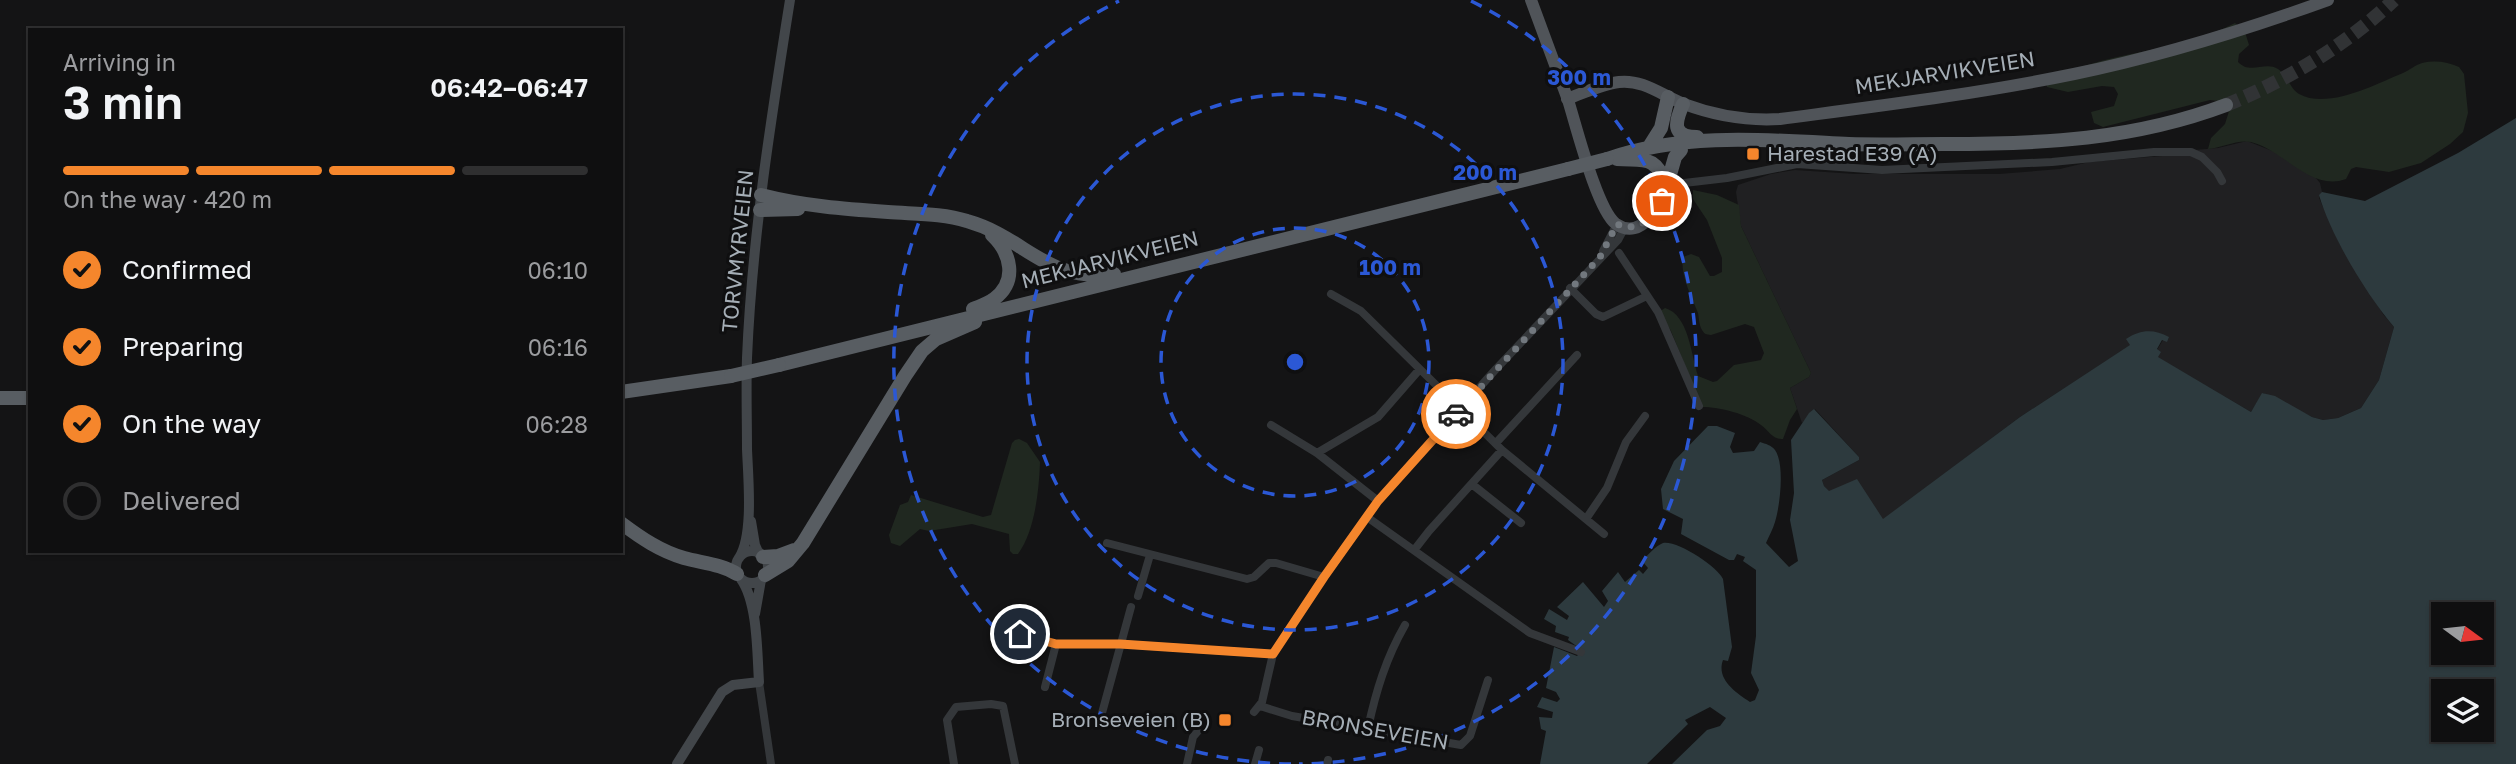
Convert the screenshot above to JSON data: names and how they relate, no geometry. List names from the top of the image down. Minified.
{"streets":{"highway":["MEKJARVIKVEIEN"],"main road":["TORVMYRVEIEN"],"street":["BRONSEVEIEN"]},"places":{"transit":["Harestad E39 (A)","Bronseveien (B)"]},"north":"right","page":{"heading":["3 min","Arriving in","06:42–06:47"],"bar":"On the way · 420 m","list":[["Confirmed","06:10"],["Preparing","06:16"],["On the way","06:28"],"Delivered"]},"rings":["300 m","200 m","100 m"]}
